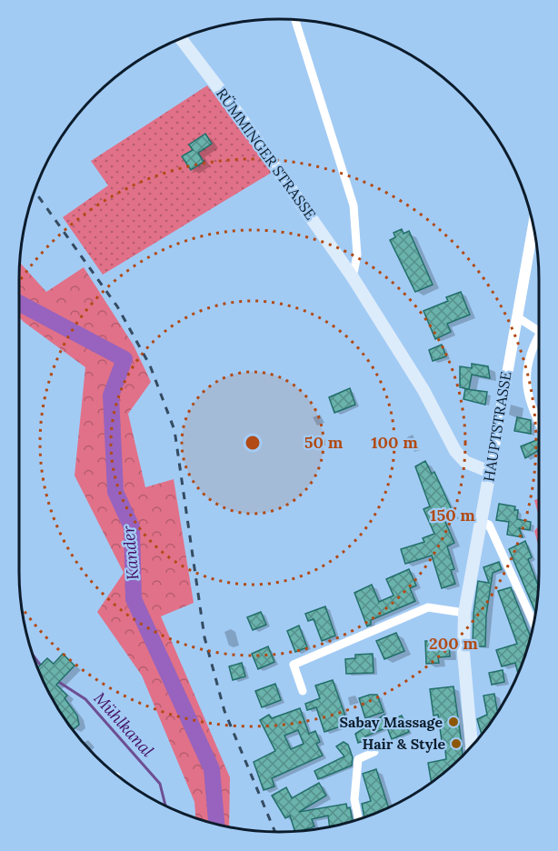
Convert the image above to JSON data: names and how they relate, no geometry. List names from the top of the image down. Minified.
{"streets":{"main road":["RÜMMINGER STRASSE","HAUPTSTRASSE"]},"crossings":[["RÜMMINGER STRASSE","HAUPTSTRASSE"]],"water":["Kander","Mühlkanal"],"places":["Sabay Massage","Hair & Style"],"rings":["50 m","100 m","150 m","200 m"]}
